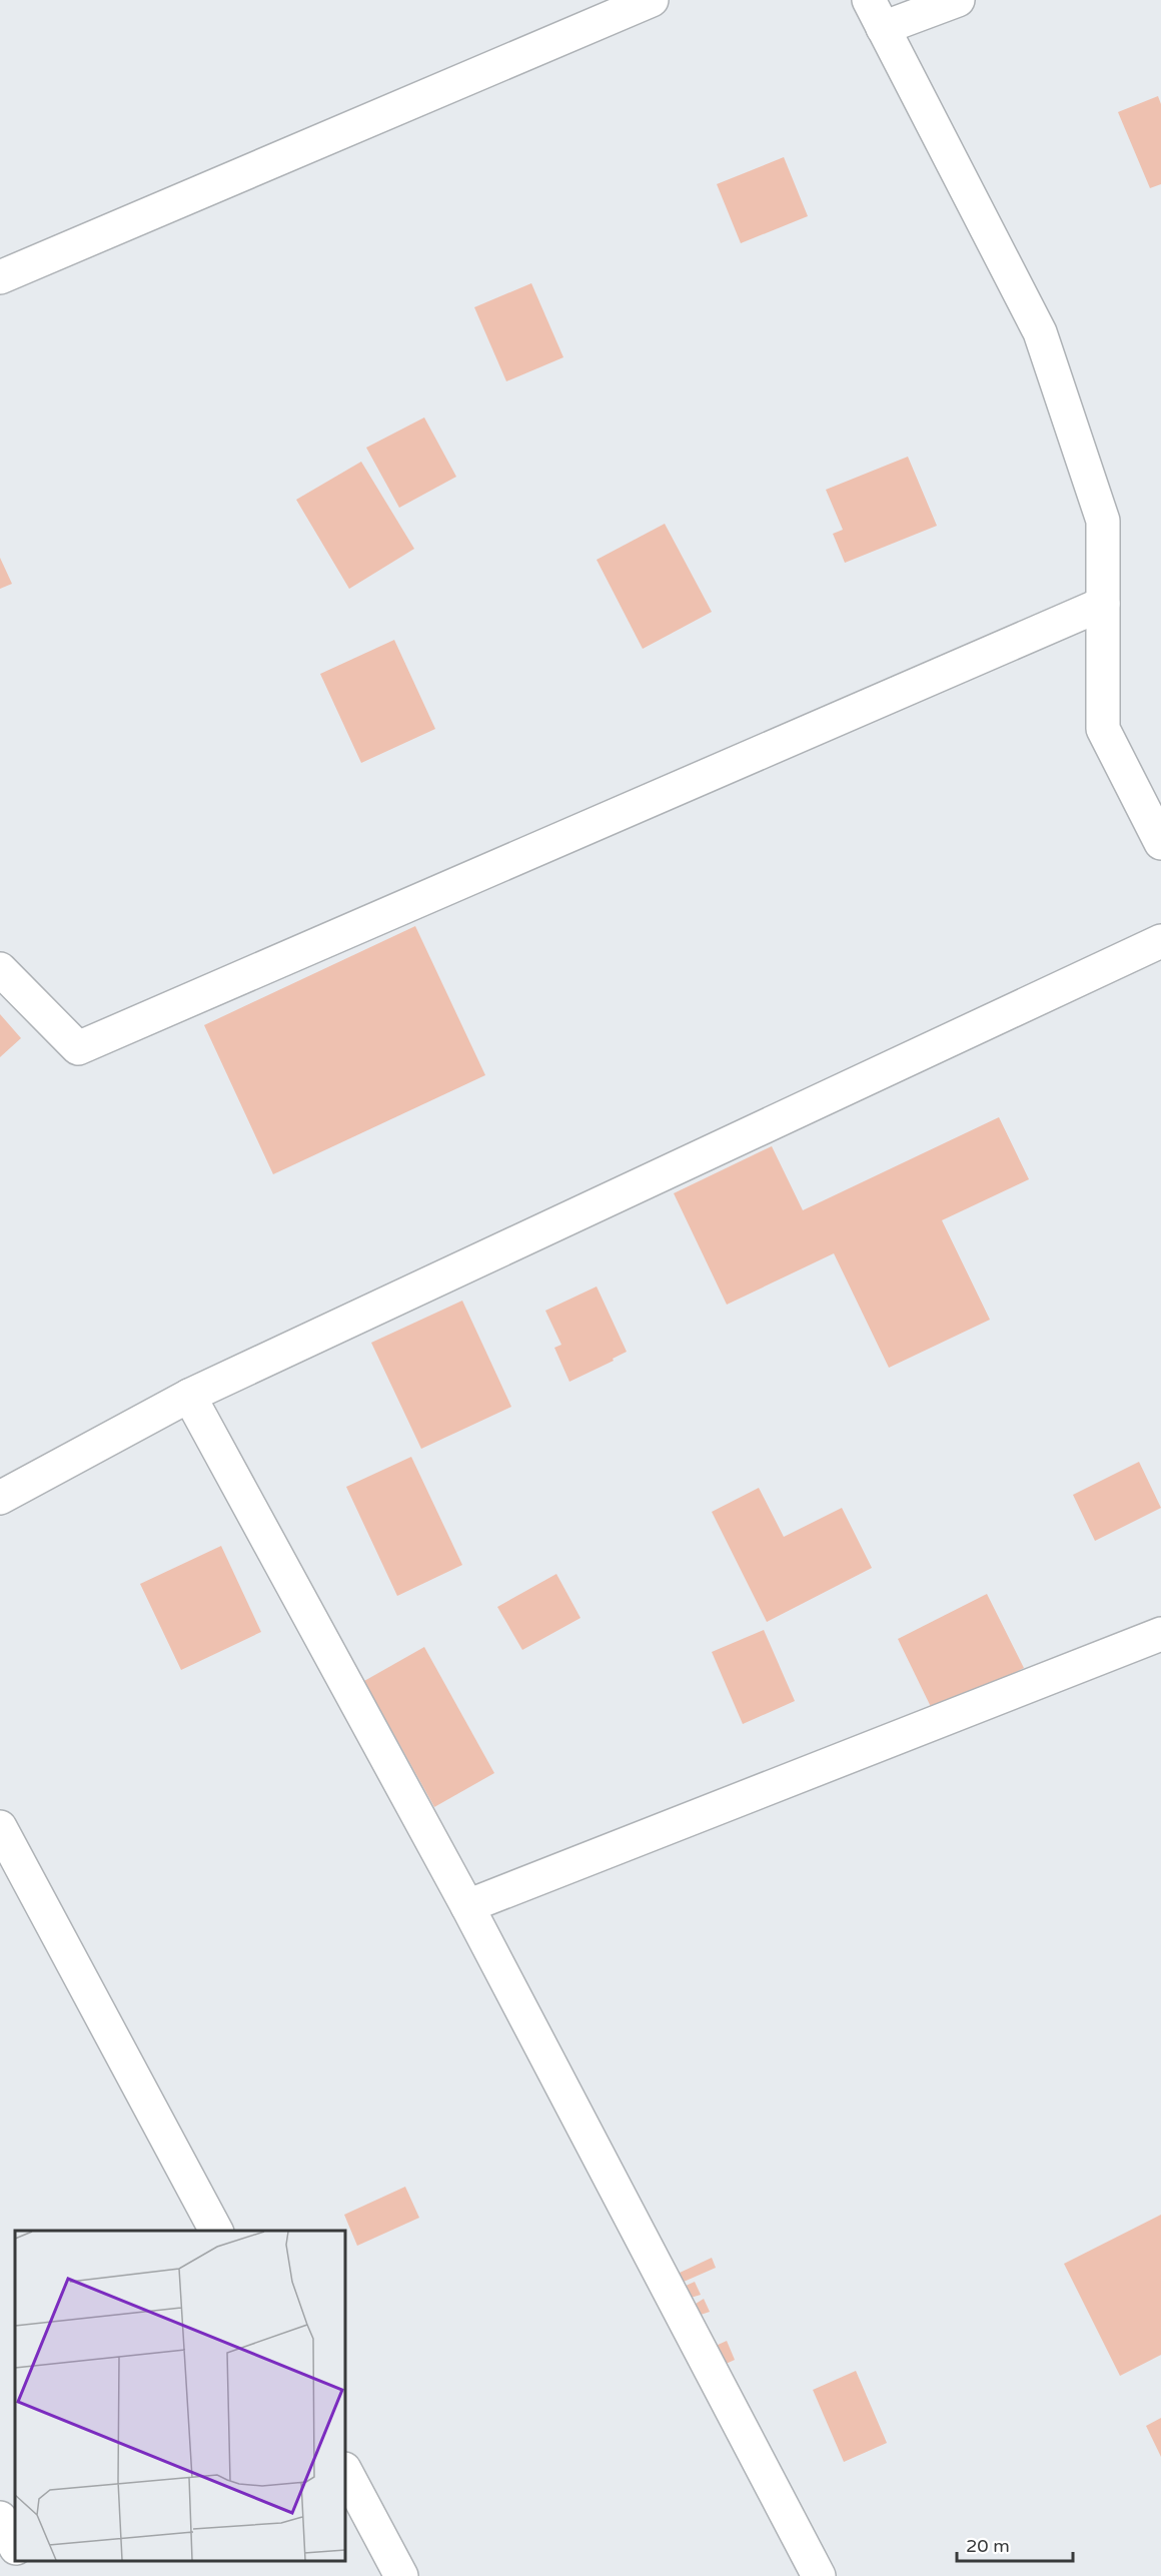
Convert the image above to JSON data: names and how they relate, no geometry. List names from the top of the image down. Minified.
{"scale_bar":"20 m"}
